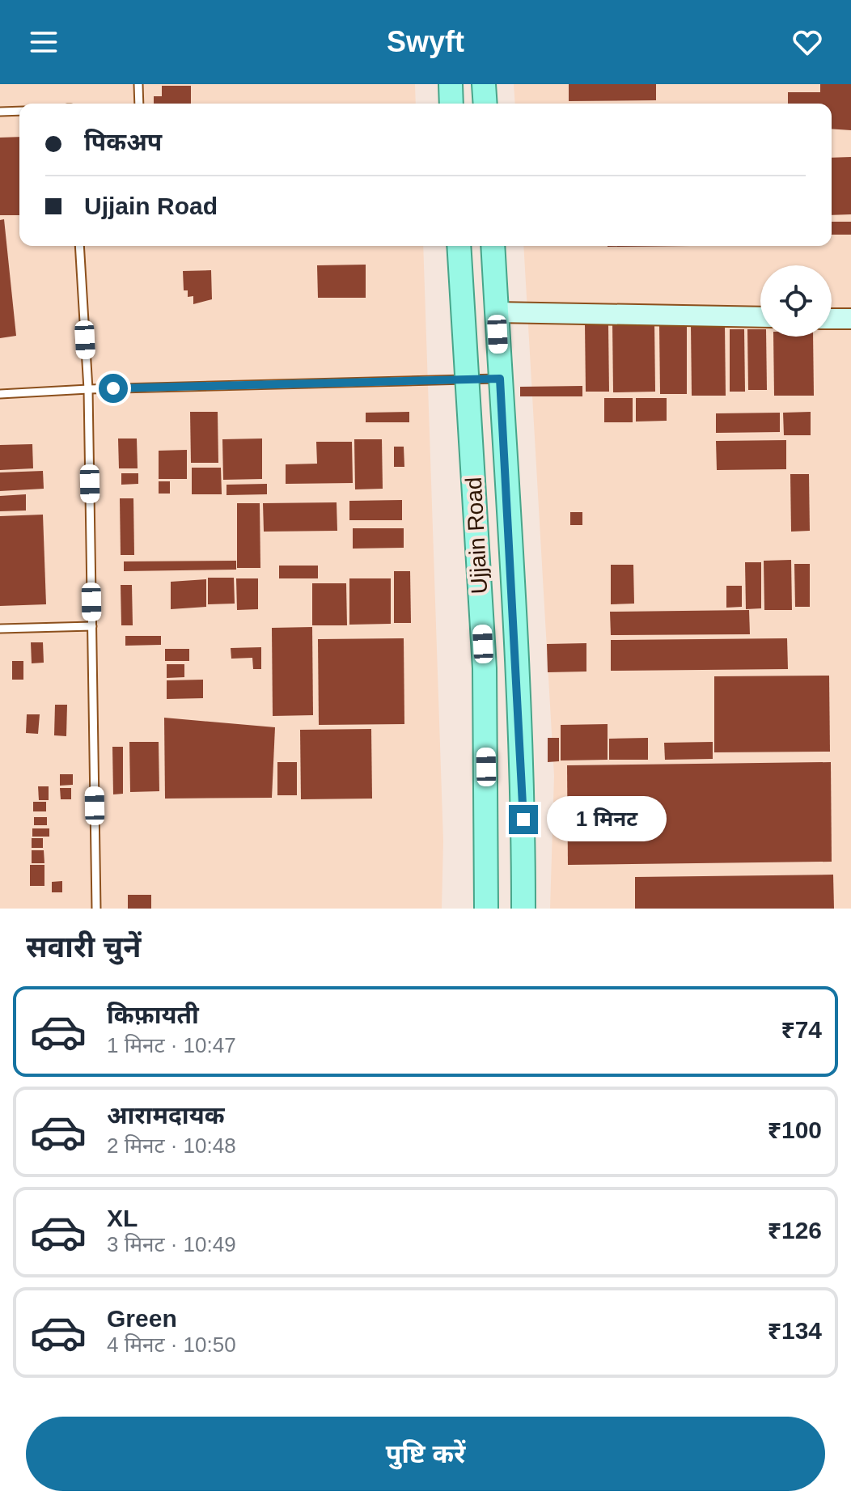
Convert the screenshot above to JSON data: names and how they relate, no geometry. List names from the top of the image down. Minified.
{"streets":{"main road":["Ujjain Road"]},"page":{"header":"Swyft","banner":["पिकअप","Ujjain Road"],"bubble":"1 मिनट","heading":"सवारी चुनें","list":[{"name":"किफ़ायती","note":"1 मिनट · 10:47","value":"₹74"},{"name":"आरामदायक","note":"2 मिनट · 10:48","value":"₹100"},{"name":"XL","note":"3 मिनट · 10:49","value":"₹126"},{"name":"Green","note":"4 मिनट · 10:50","value":"₹134"}],"buttons":"पुष्टि करें"}}
